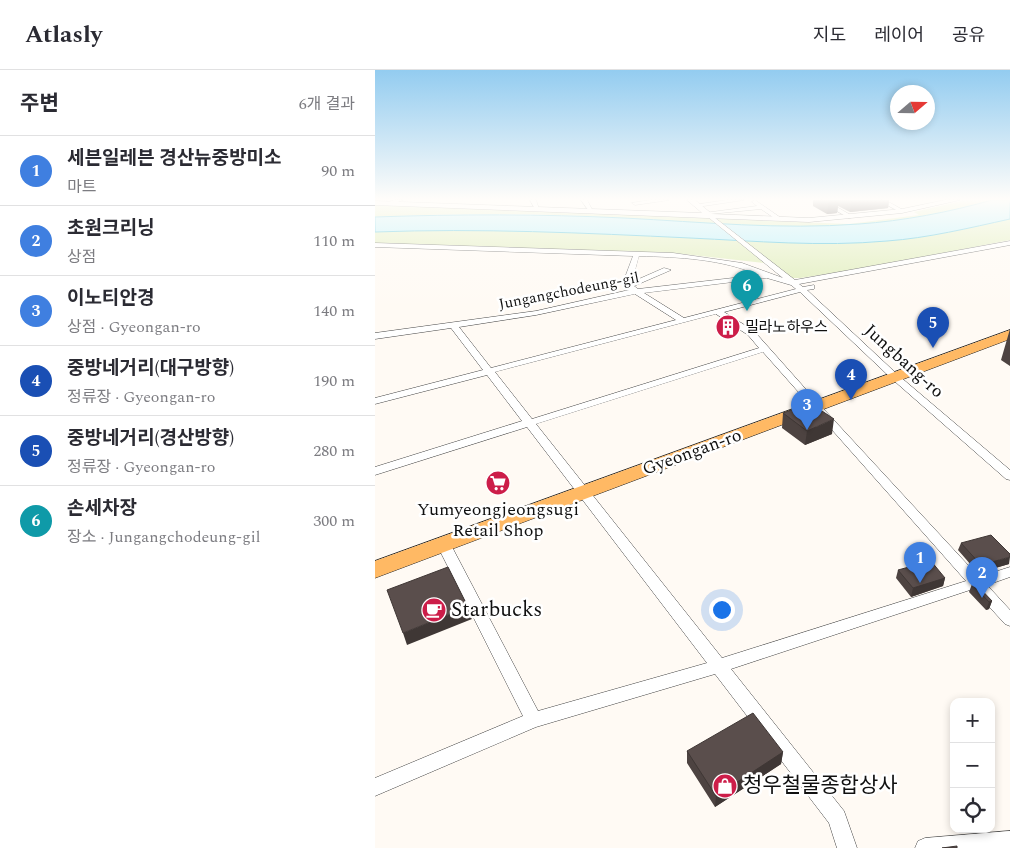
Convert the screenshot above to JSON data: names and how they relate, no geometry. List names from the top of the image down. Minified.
{"streets":{"main road":["Gyeongan-ro"],"street":["Jungangchodeung-gil","Jungbang-ro"]},"crossings":[["Jungbang-ro","Gyeongan-ro"]],"places":{"building":["밀라노하우스"],"supermarket":["Yumyeongjeongsugi Retail Shop"],"cafe":["Starbucks"],"shop":["청우철물종합상사"]},"north":"right","page":{"header":"Atlasly","nav":["지도","레이어","공유"],"heading":["주변","6개 결과"],"list":[{"mark":"1","name":"세븐일레븐 경산뉴중방미소","note":"마트","value":"90 m"},{"mark":"2","name":"초원크리닝","note":"상점","value":"110 m"},{"mark":"3","name":"이노티안경","note":"상점 · Gyeongan-ro","value":"140 m"},{"mark":"4","name":"중방네거리(대구방향)","note":"정류장 · Gyeongan-ro","value":"190 m"},{"mark":"5","name":"중방네거리(경산방향)","note":"정류장 · Gyeongan-ro","value":"280 m"},{"mark":"6","name":"손세차장","note":"장소 · Jungangchodeung-gil","value":"300 m"}],"pins":["6","5","4","3","1","2"],"map_buttons":["+","−"]}}
